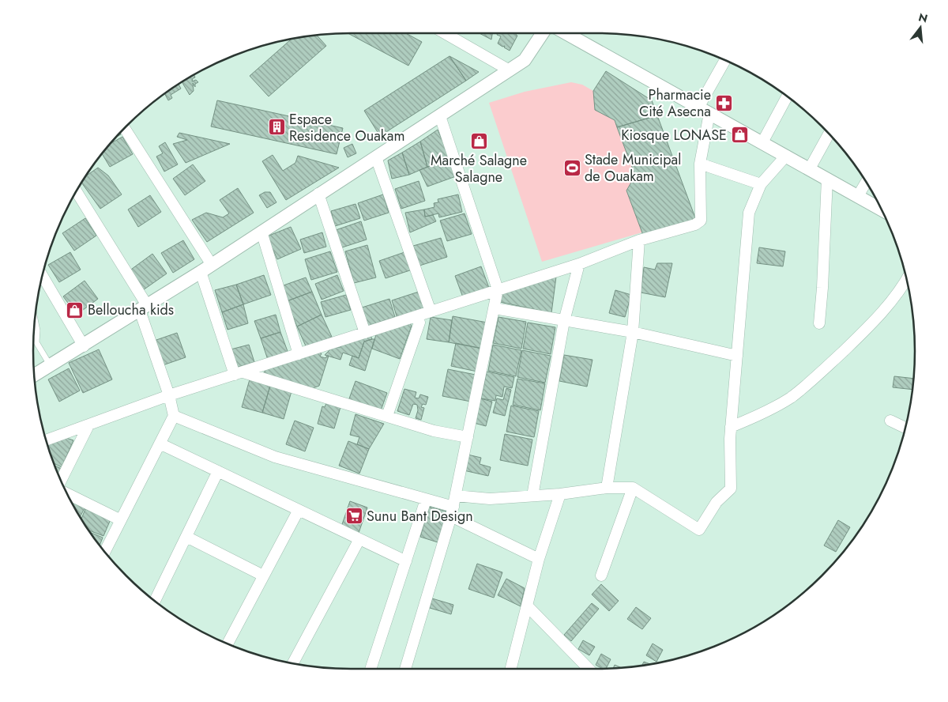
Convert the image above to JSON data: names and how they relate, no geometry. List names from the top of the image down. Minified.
{"places":{"pharmacy":["Pharmacie Cité Asecna"],"building":["Espace Residence Ouakam"],"shop":["Kiosque LONASE","Marché Salagne Salagne","Belloucha kids"],"sports":["Stade Municipal de Ouakam"],"supermarket":["Sunu Bant Design"]},"north":"top"}
